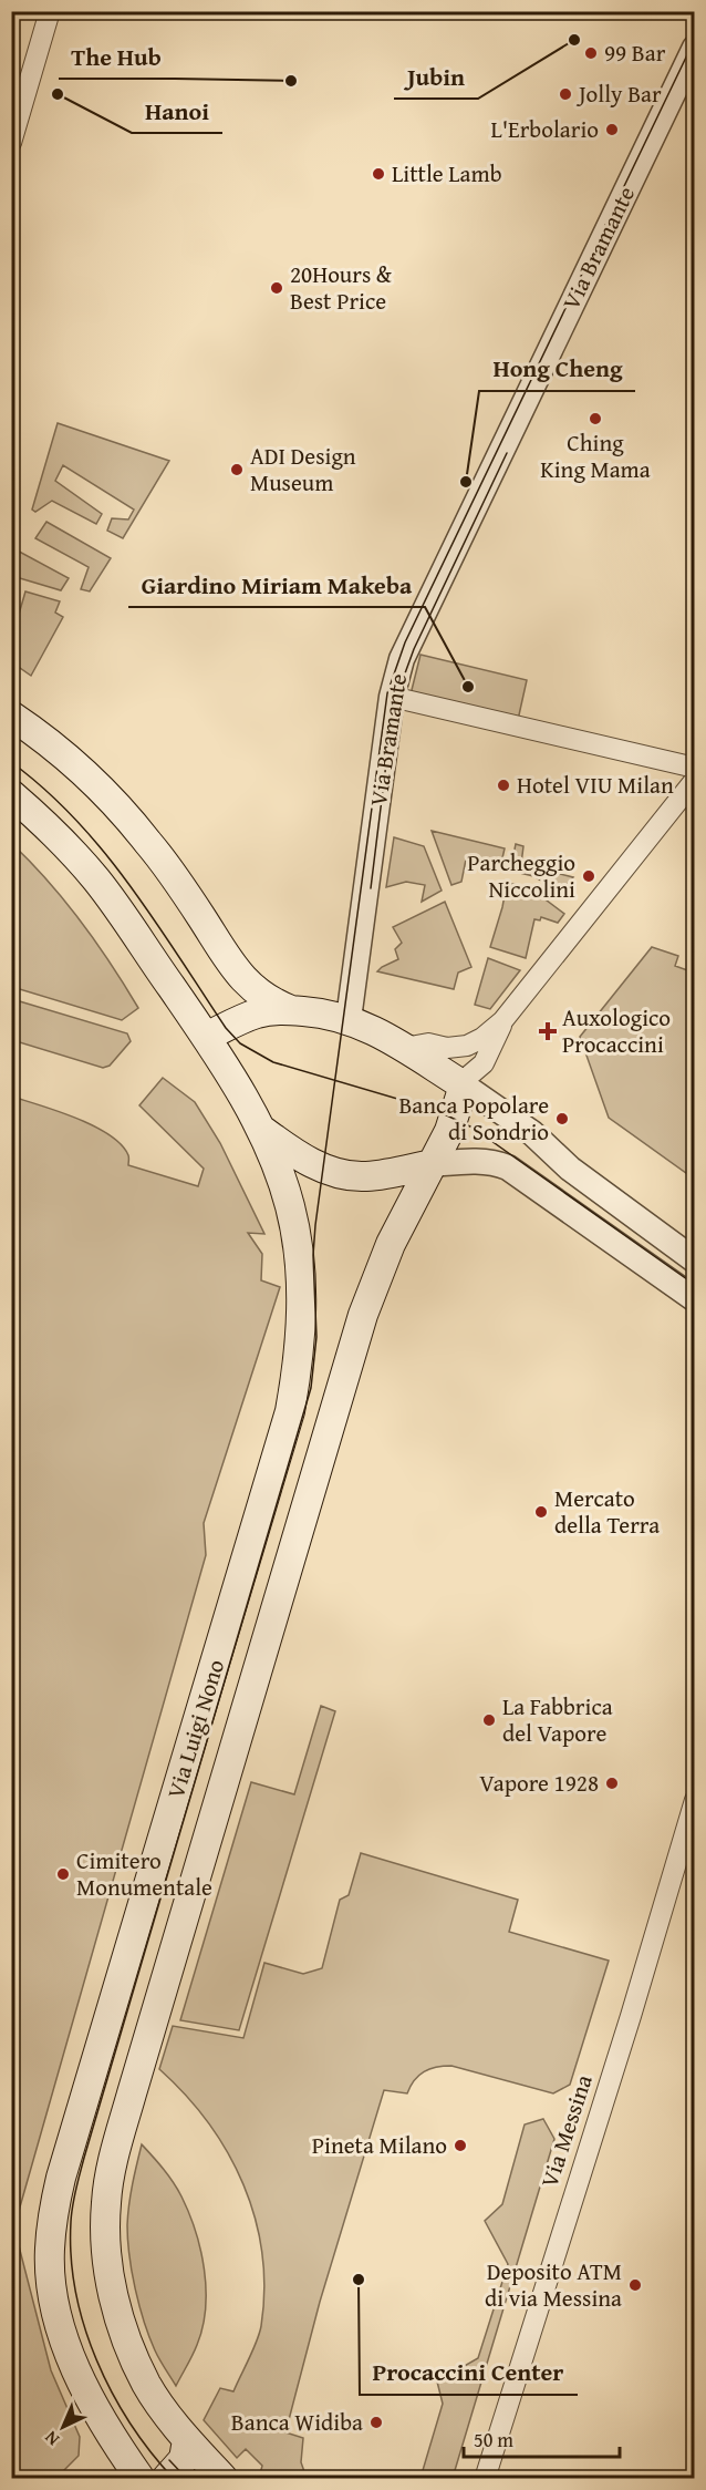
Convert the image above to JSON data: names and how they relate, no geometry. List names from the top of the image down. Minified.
{"streets":{"main road":["Via Luigi Nono"],"street":["Via Bramante","Via Messina"]},"places":{"other":["Jubin","99 Bar","The Hub","Hanoi","Jolly Bar","L'Erbolario","Little Lamb","20Hours & Best Price","Ching King Mama","ADI Design Museum","Hong Cheng","Giardino Miriam Makeba","Hotel VIU Milan","Parcheggio Niccolini","Banca Popolare di Sondrio","Mercato della Terra","La Fabbrica del Vapore","Vapore 1928","Cimitero Monumentale","Pineta Milano","Procaccini Center","Deposito ATM di via Messina","Banca Widiba"],"health":["Auxologico Procaccini"]},"scale_bar":"50 m","north":"bottom left"}
